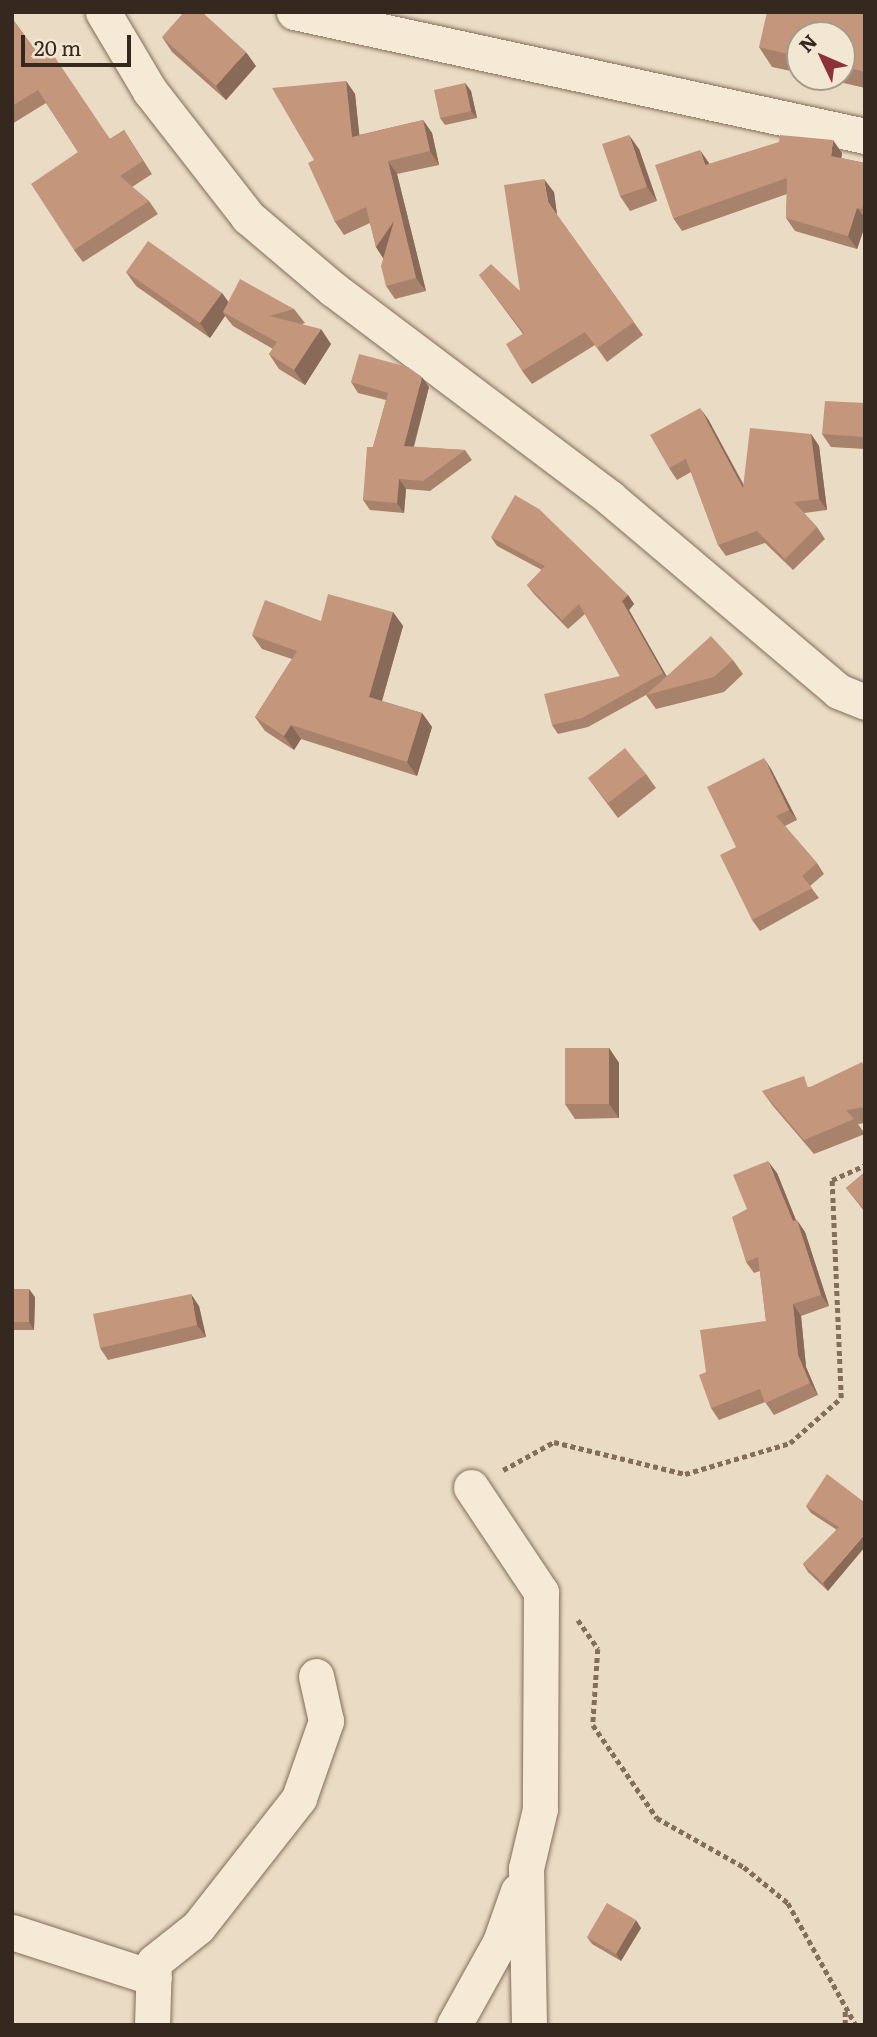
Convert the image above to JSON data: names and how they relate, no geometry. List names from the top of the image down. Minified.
{"scale_bar":"20 m","north":"top left"}
